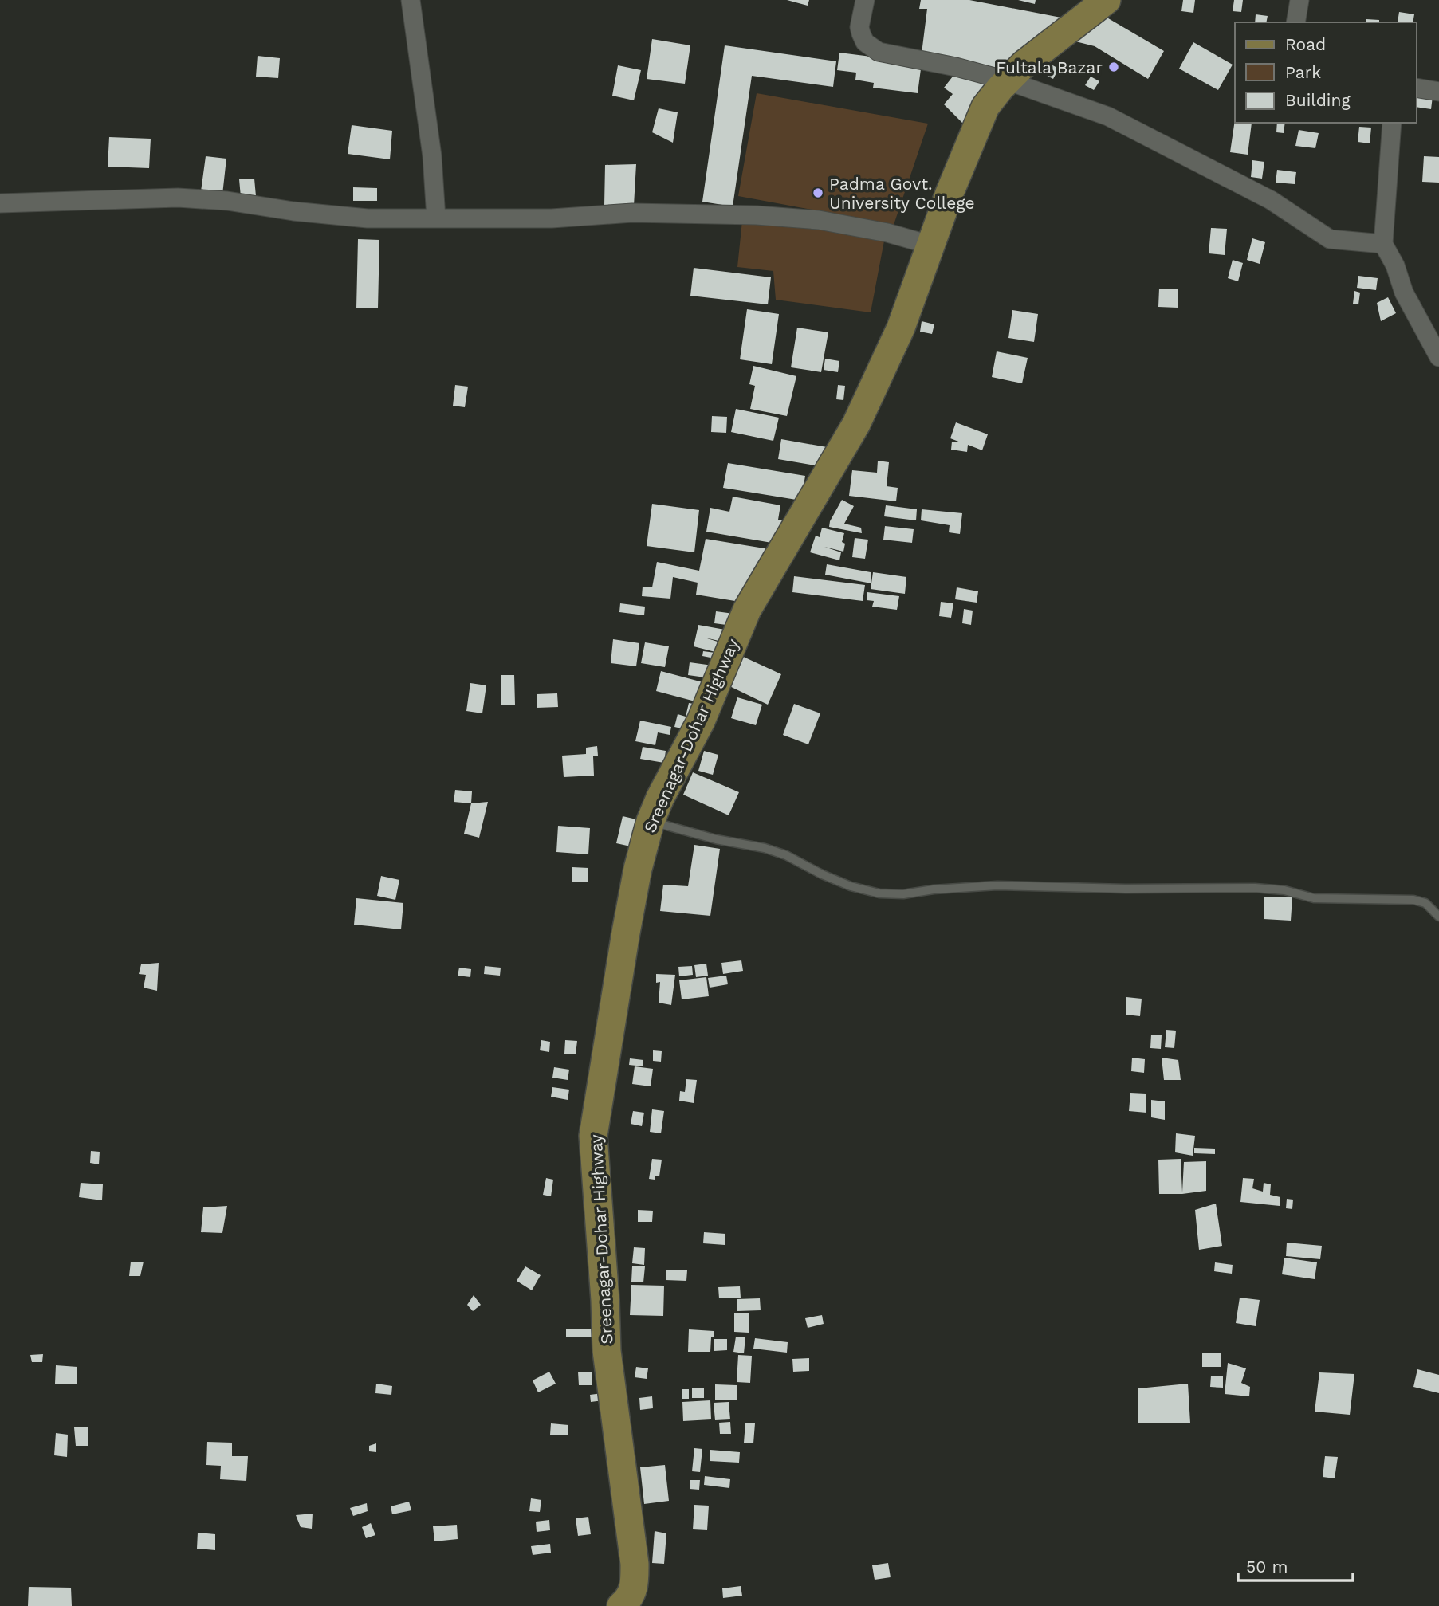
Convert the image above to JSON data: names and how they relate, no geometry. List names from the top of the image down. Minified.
{"streets":{"main road":["Sreenagar-Dohar Highway"]},"places":["Fultala Bazar","Padma Govt. University College"],"legend":["Road","Park","Building"],"scale_bar":"50 m"}
